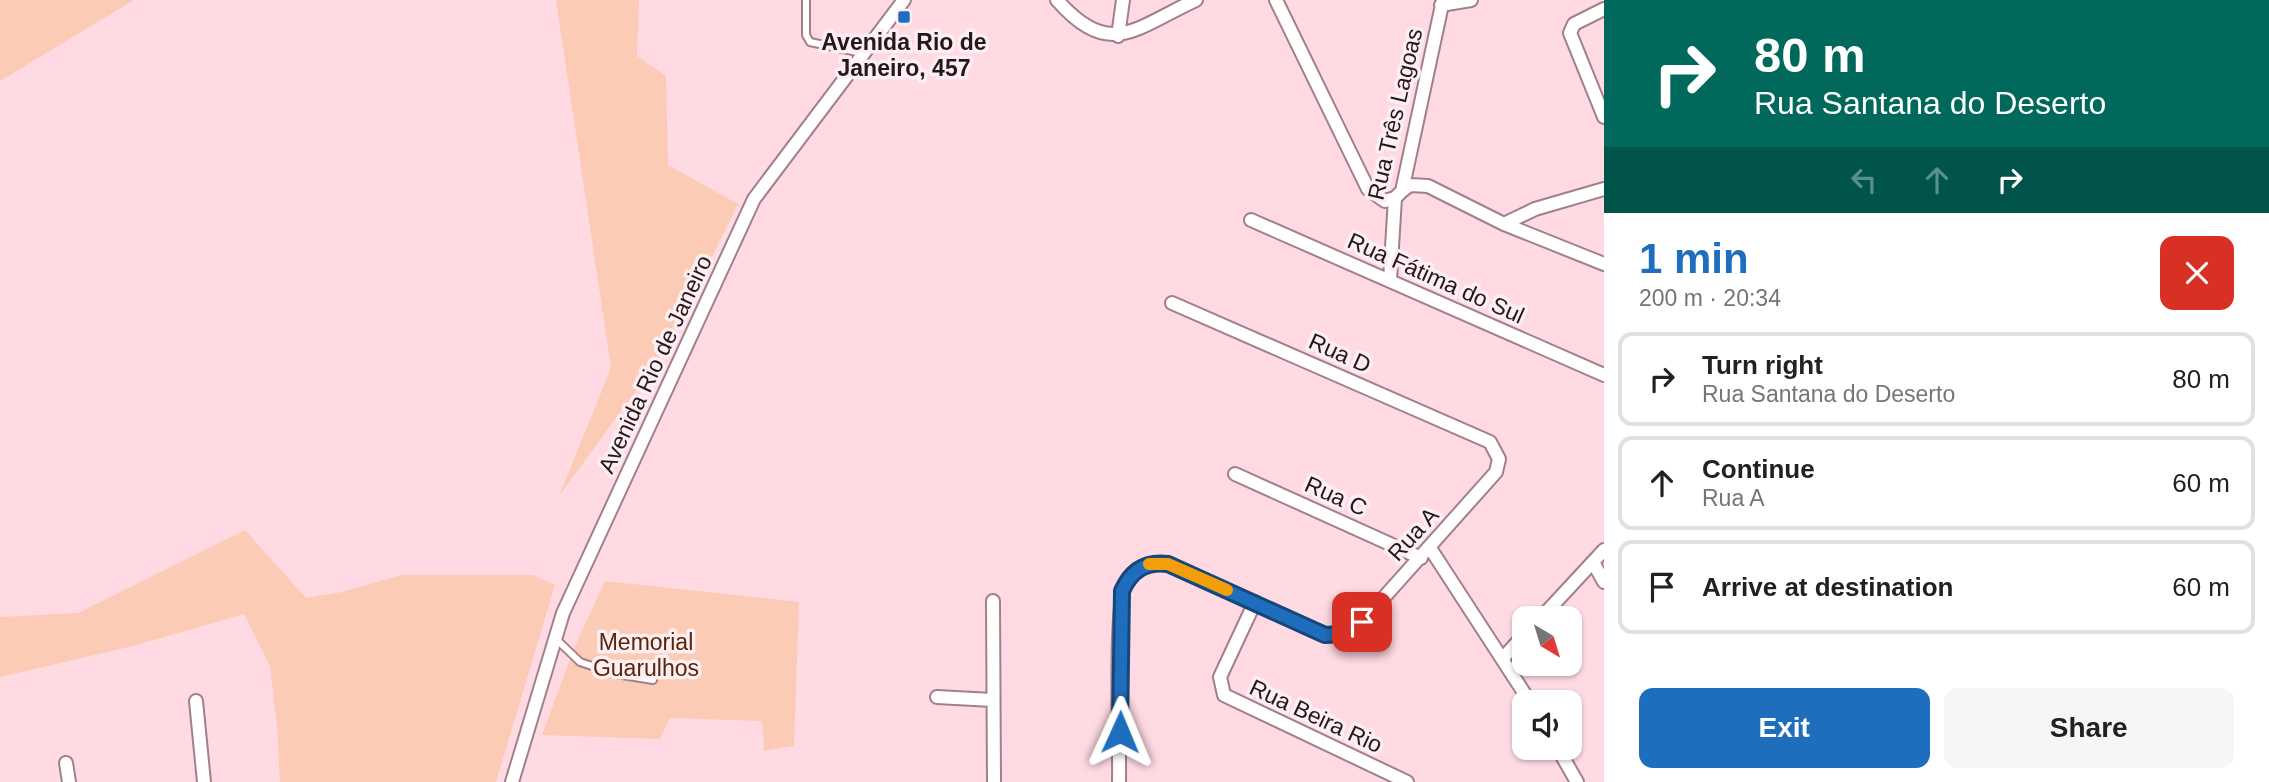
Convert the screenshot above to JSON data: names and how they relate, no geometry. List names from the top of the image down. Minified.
{"streets":{"street":["Rua Três Lagoas","Rua Fátima do Sul","Rua D","Avenida Rio de Janeiro","Rua C","Rua A","Rua Beira Rio"]},"crossings":[["Rua Três Lagoas","Rua Fátima do Sul"],["Rua D","Rua A"],["Rua C","Rua A"],["Rua A","Rua Beira Rio"]],"parks":["Memorial Guarulhos"],"places":{"transit":["Avenida Rio de Janeiro, 457"]},"north":"bottom right","page":{"turn":["80 m","Rua Santana do Deserto"],"heading":["1 min","200 m · 20:34"],"list":[{"name":"Turn right","note":"Rua Santana do Deserto","value":"80 m"},{"name":"Continue","note":"Rua A","value":"60 m"},{"name":"Arrive at destination","value":"60 m"}],"buttons":["Exit","Share"]}}
